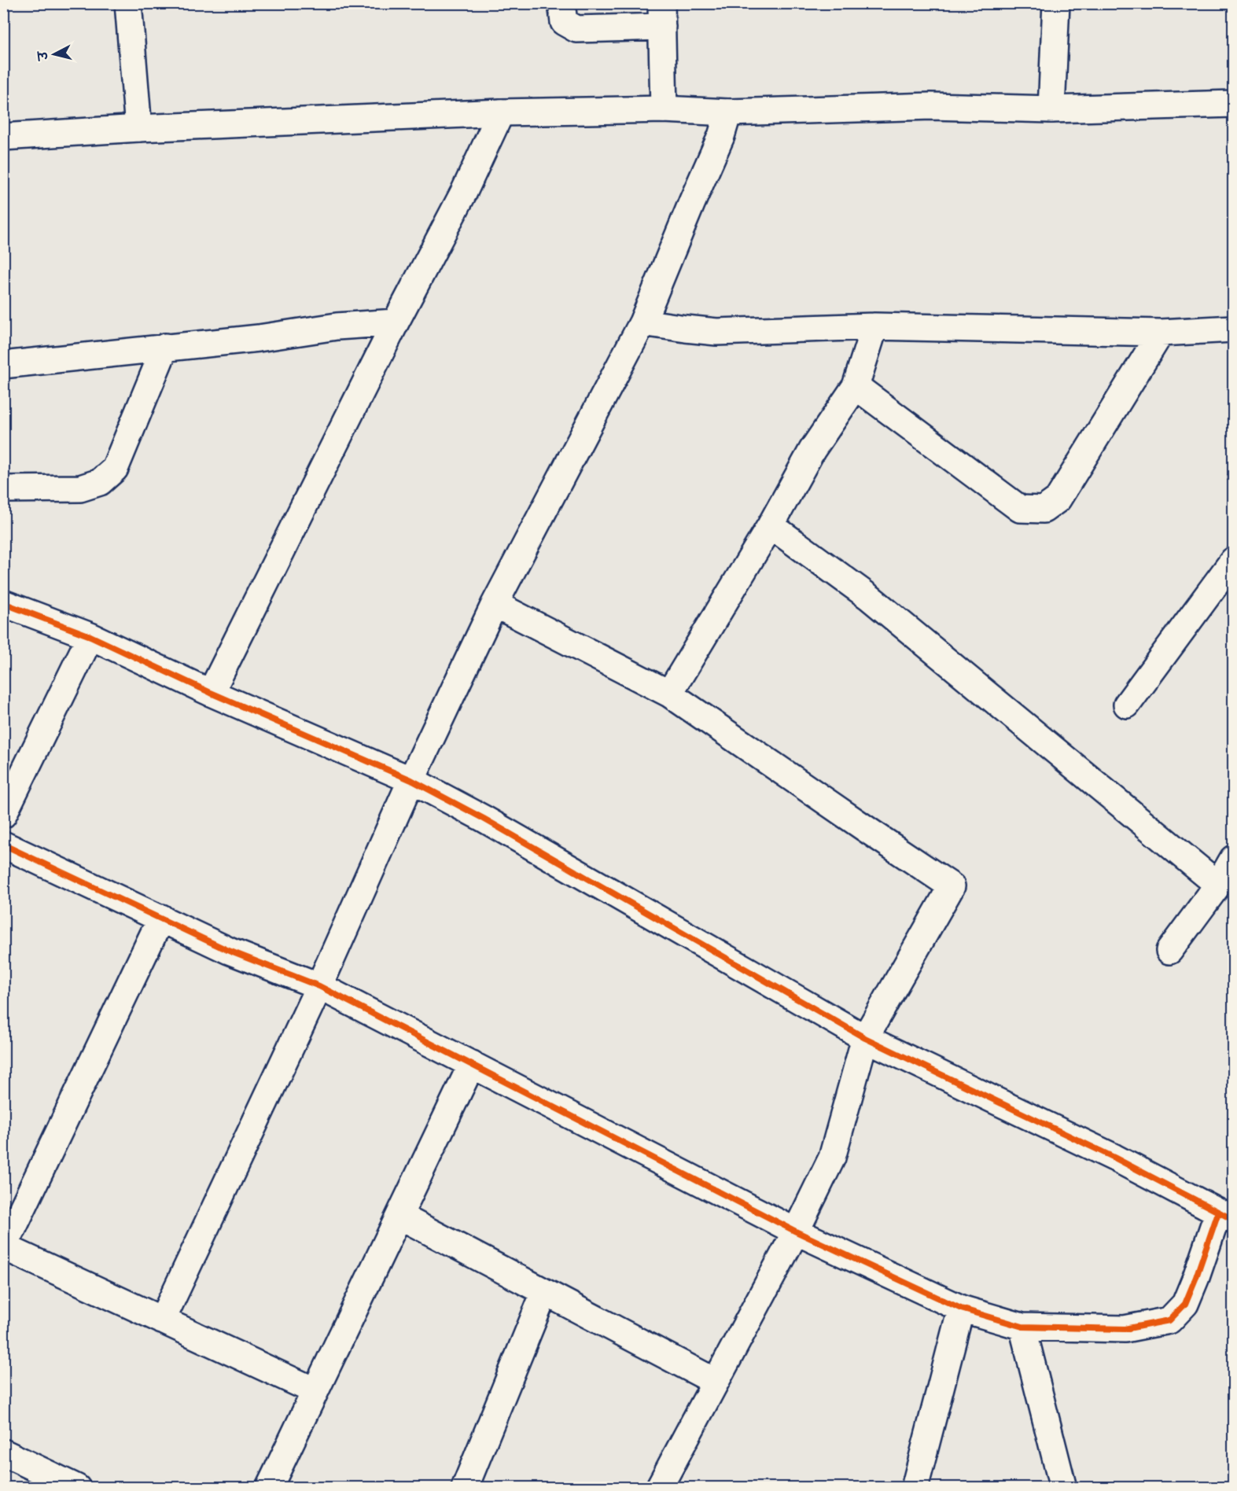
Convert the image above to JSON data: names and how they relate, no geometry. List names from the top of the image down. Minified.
{"north":"left"}
